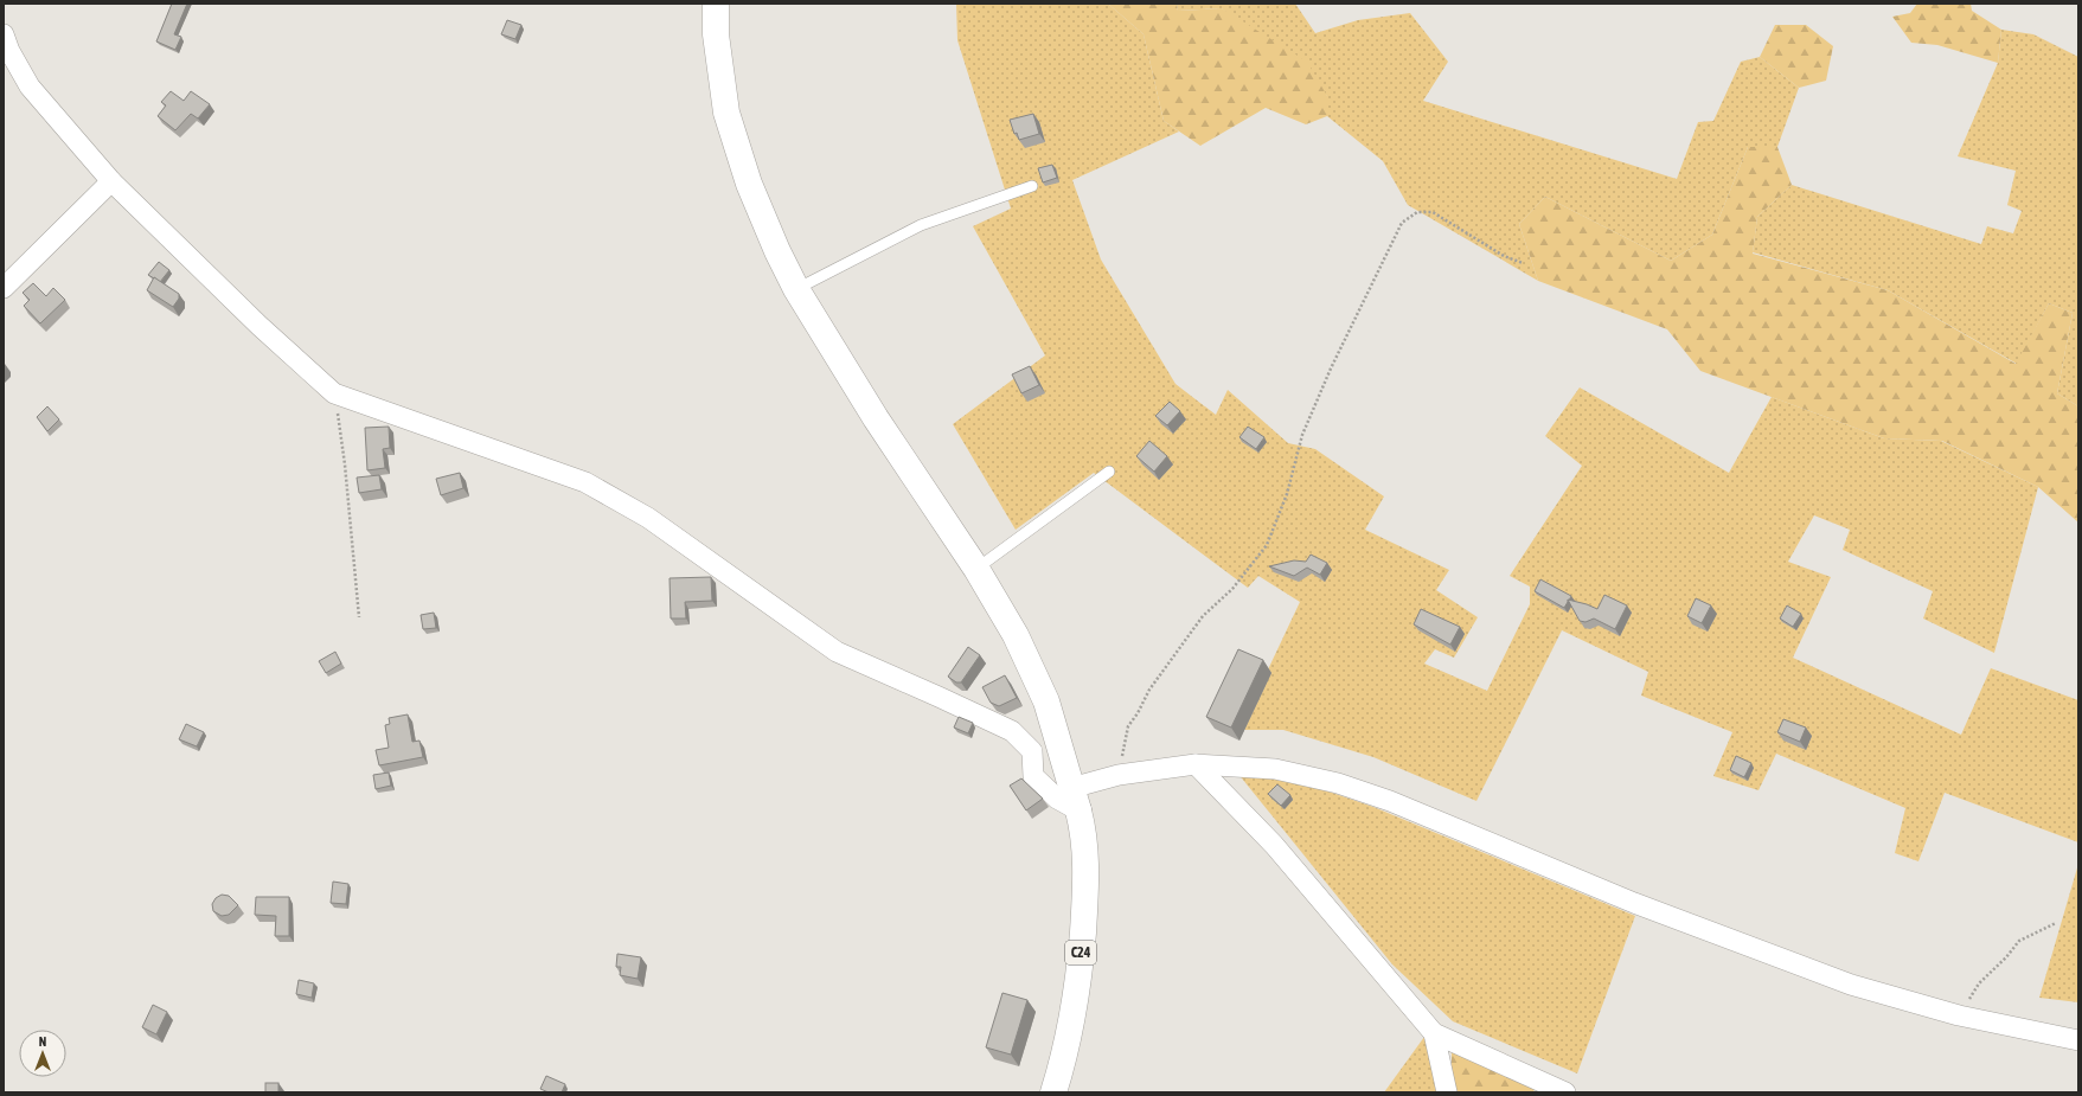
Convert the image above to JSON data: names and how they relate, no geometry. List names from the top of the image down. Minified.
{"streets":{"main road":["C24"]},"north":"top"}
